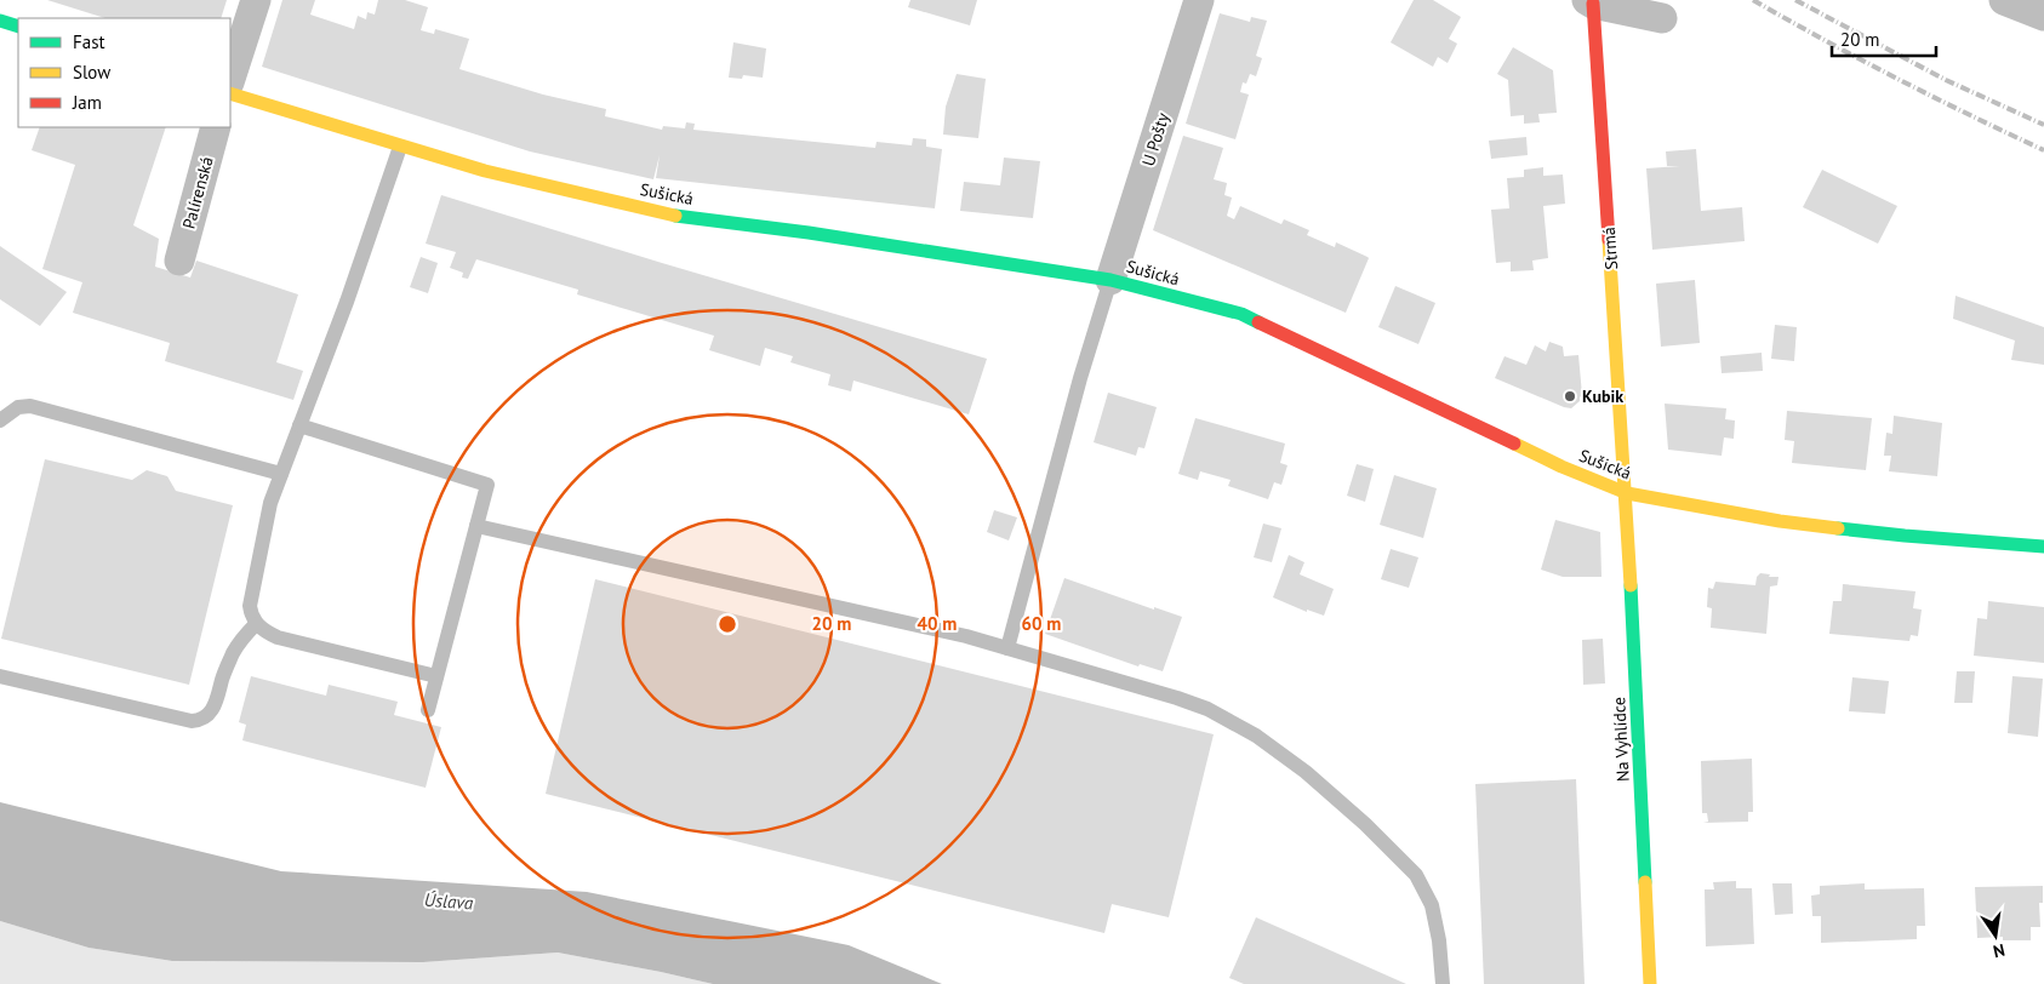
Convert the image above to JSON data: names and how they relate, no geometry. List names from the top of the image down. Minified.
{"streets":{"street":["U Pošty","Palírenská","Sušická","Strmá","Na Vyhlídce"]},"crossings":[["U Pošty","Sušická"],["Sušická","Strmá"],["Sušická","Na Vyhlídce"],["Strmá","Na Vyhlídce"]],"water":["Úslava"],"places":["Kubik"],"legend":["Fast","Slow","Jam"],"scale_bar":"20 m","north":"bottom","rings":["20 m","40 m","60 m"]}
